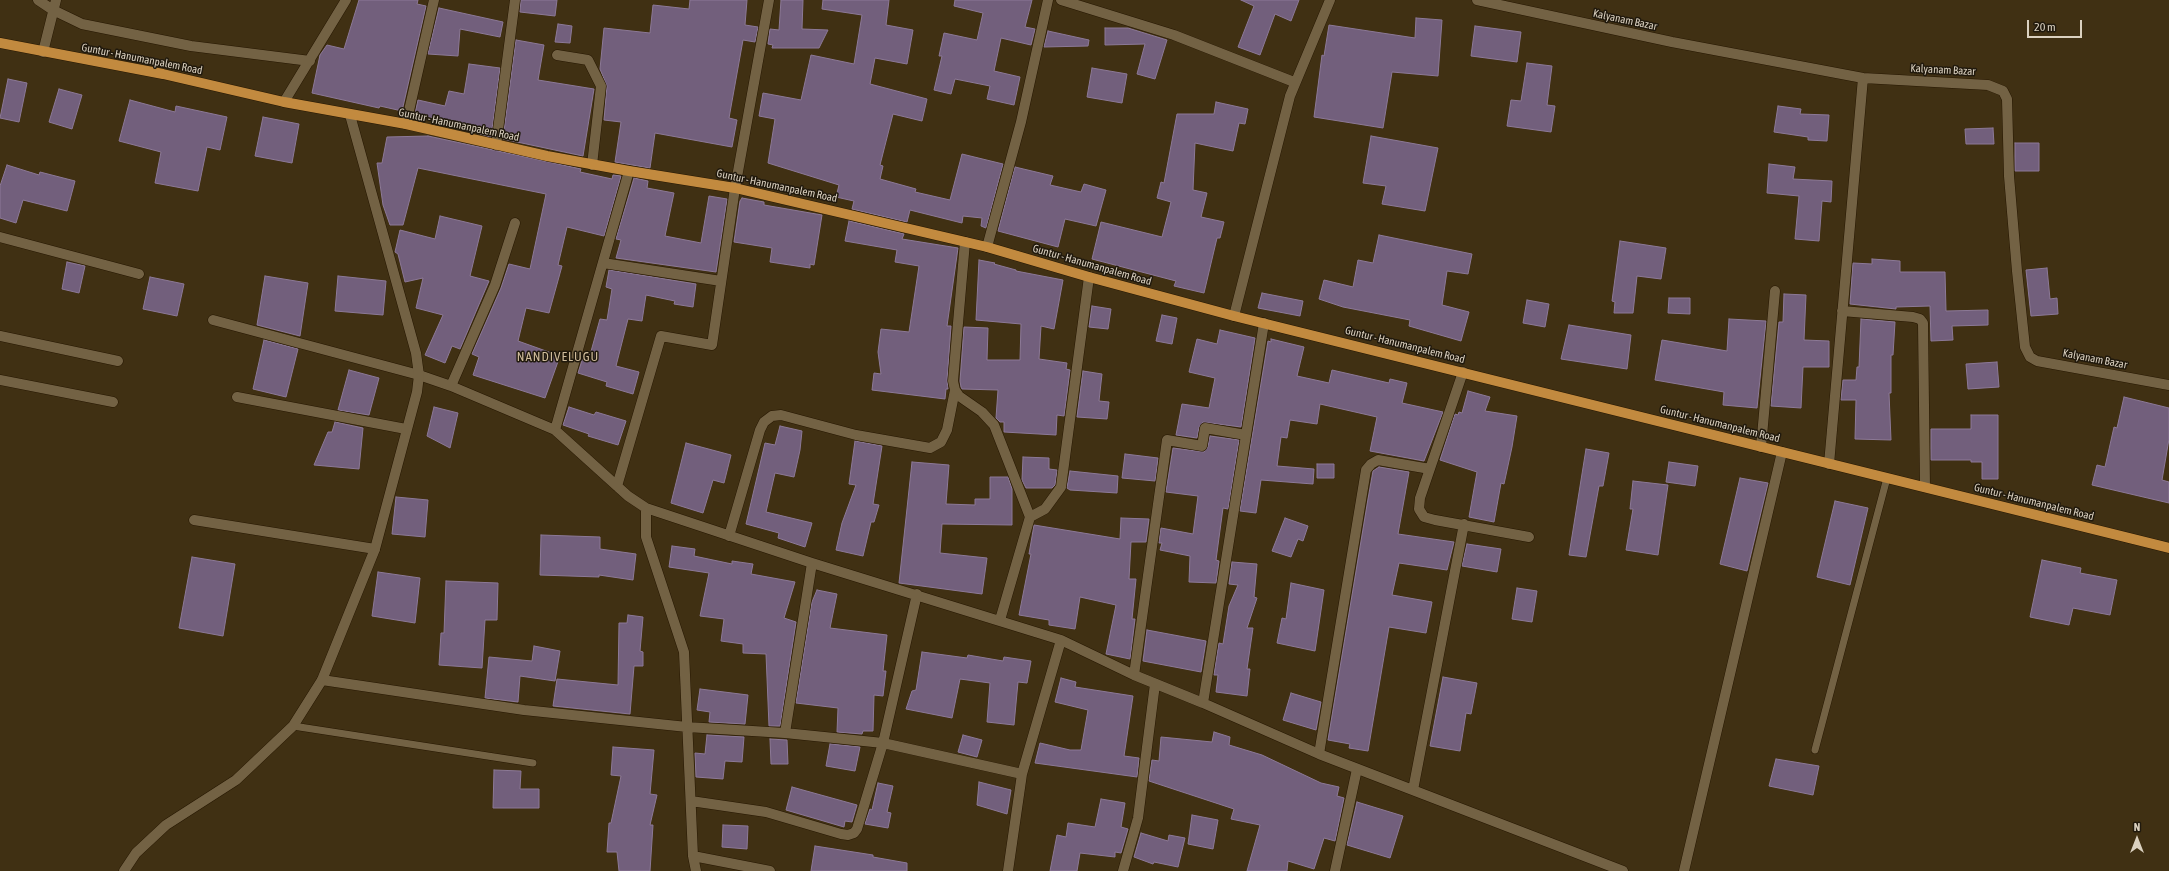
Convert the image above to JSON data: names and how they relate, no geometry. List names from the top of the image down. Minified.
{"streets":{"main road":["Guntur - Hanumanpalem Road"],"street":["Kalyanam Bazar"]},"districts":["NANDIVELUGU"],"scale_bar":"20 m","north":"top"}
